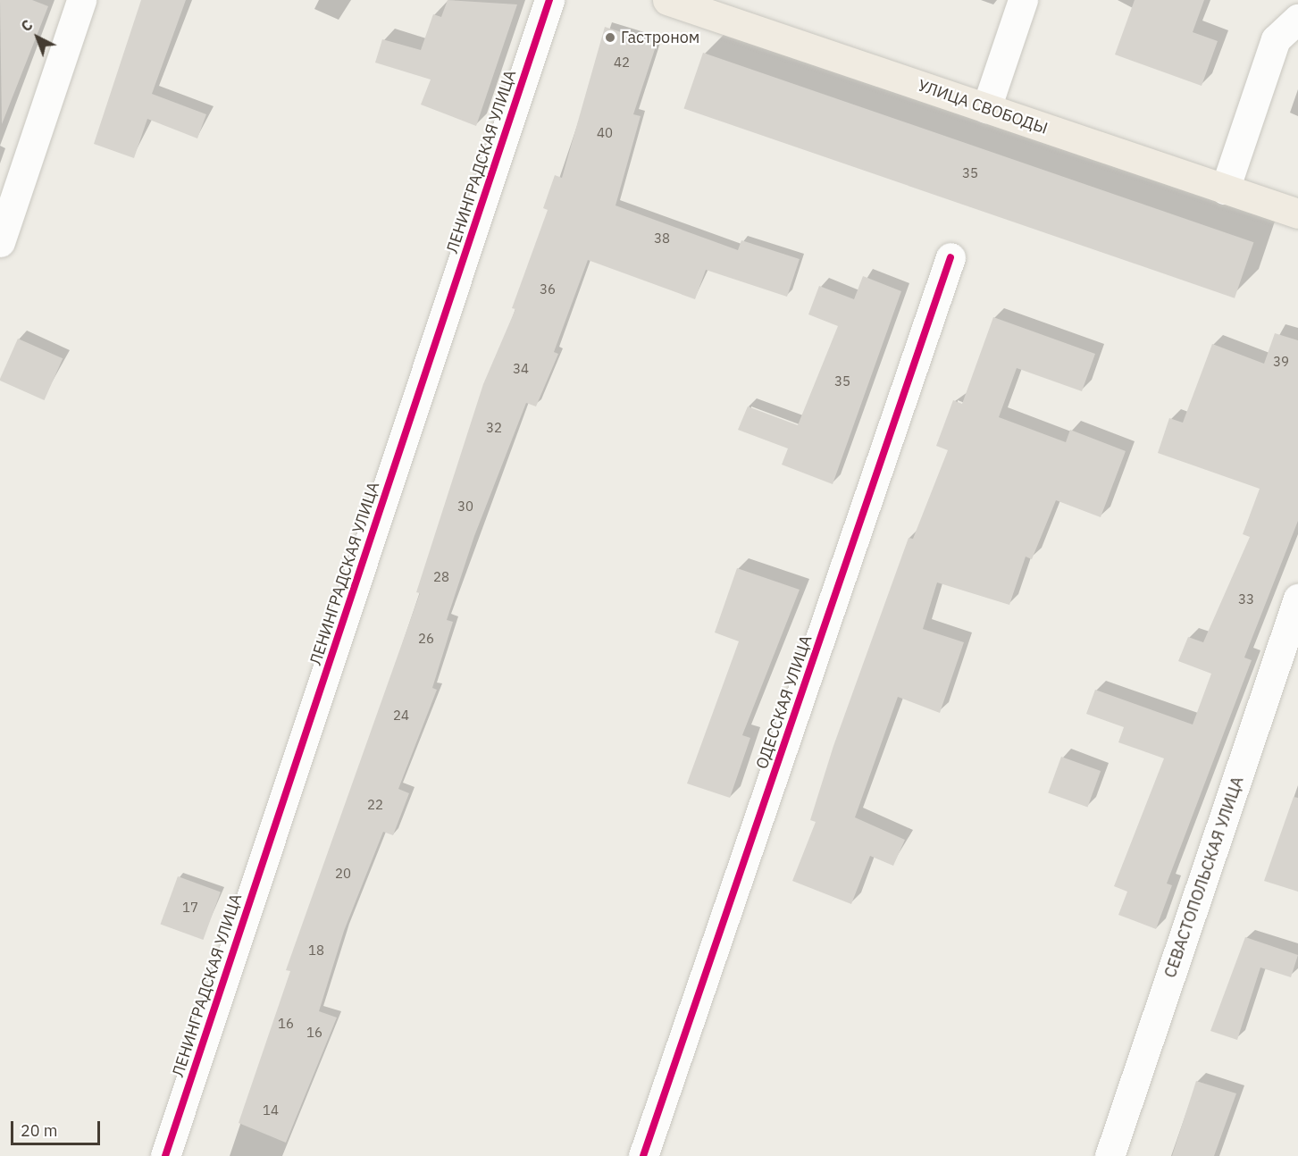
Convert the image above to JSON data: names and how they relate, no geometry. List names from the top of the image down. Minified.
{"streets":{"main road":["УЛИЦА СВОБОДЫ"],"street":["ЛЕНИНГРАДСКАЯ УЛИЦА","ОДЕССКАЯ УЛИЦА","СЕВАСТОПОЛЬСКАЯ УЛИЦА"]},"places":["Гастроном"],"house_numbers":["42","40","35","38","36","39","34","35","32","30","28","33","26","24","22","20","17","18","16","16","14"],"scale_bar":"20 m","north":"top left"}
